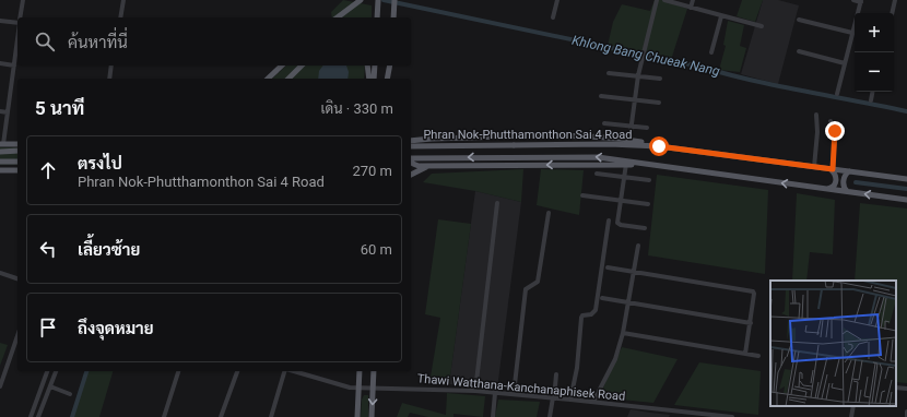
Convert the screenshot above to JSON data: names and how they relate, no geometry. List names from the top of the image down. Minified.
{"streets":{"main road":["Phran Nok-Phutthamonthon Sai 4 Road"],"street":["Thawi Watthana-Kanchanaphisek Road"]},"water":["Khlong Bang Chueak Nang"],"page":{"map_buttons":["+","−"],"search":"ค้นหาที่นี่","heading":["5 นาที","เดิน · 330 m"],"list":[["ตรงไป","Phran Nok-Phutthamonthon Sai 4 Road","270 m"],["เลี้ยวซ้าย","60 m"],"ถึงจุดหมาย"]}}
